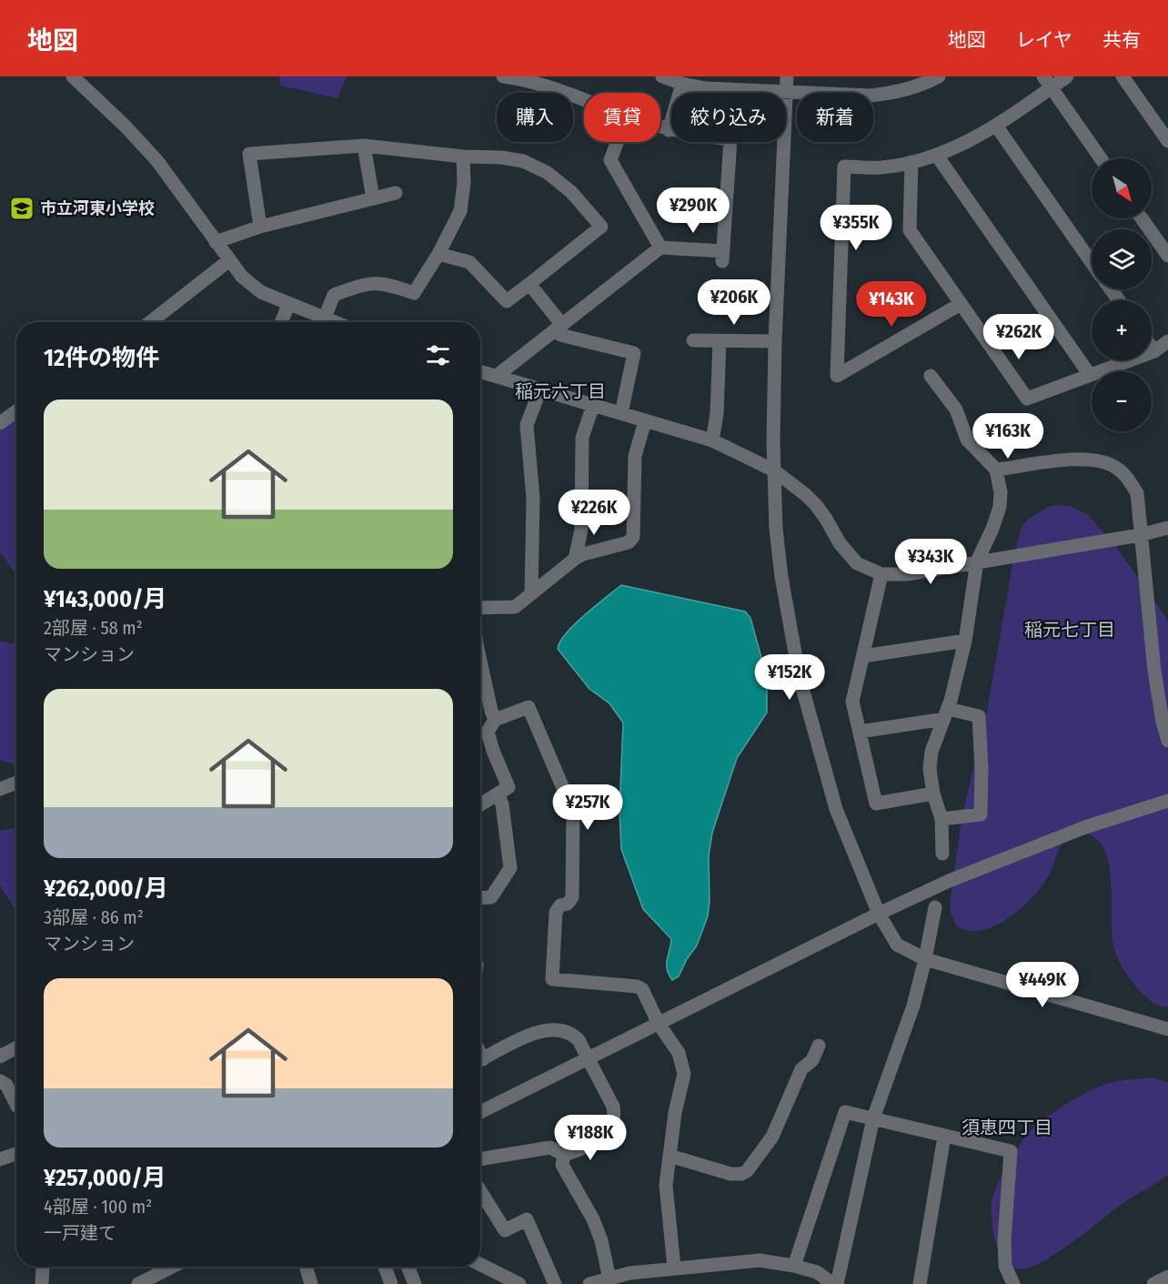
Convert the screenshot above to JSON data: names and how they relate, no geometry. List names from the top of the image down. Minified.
{"districts":["稲元六丁目","稲元七丁目","須恵四丁目"],"places":{"school or university":["市立河東小学校"]},"north":"bottom right","page":{"header":"地図","nav":["地図","レイヤ","共有"],"chip":["購入","賃貸","絞り込み","新着"],"map_buttons":["+","−"],"price":["¥290K","¥355K","¥206K","¥143K","¥262K","¥163K","¥226K","¥343K","¥152K","¥257K","¥449K","¥188K"],"heading":"12件の物件","list":[{"name":"¥143,000/月","note":"2部屋 · 58 m² · マンション"},{"name":"¥262,000/月","note":"3部屋 · 86 m² · マンション"},{"name":"¥257,000/月","note":"4部屋 · 100 m² · 一戸建て"}]}}
